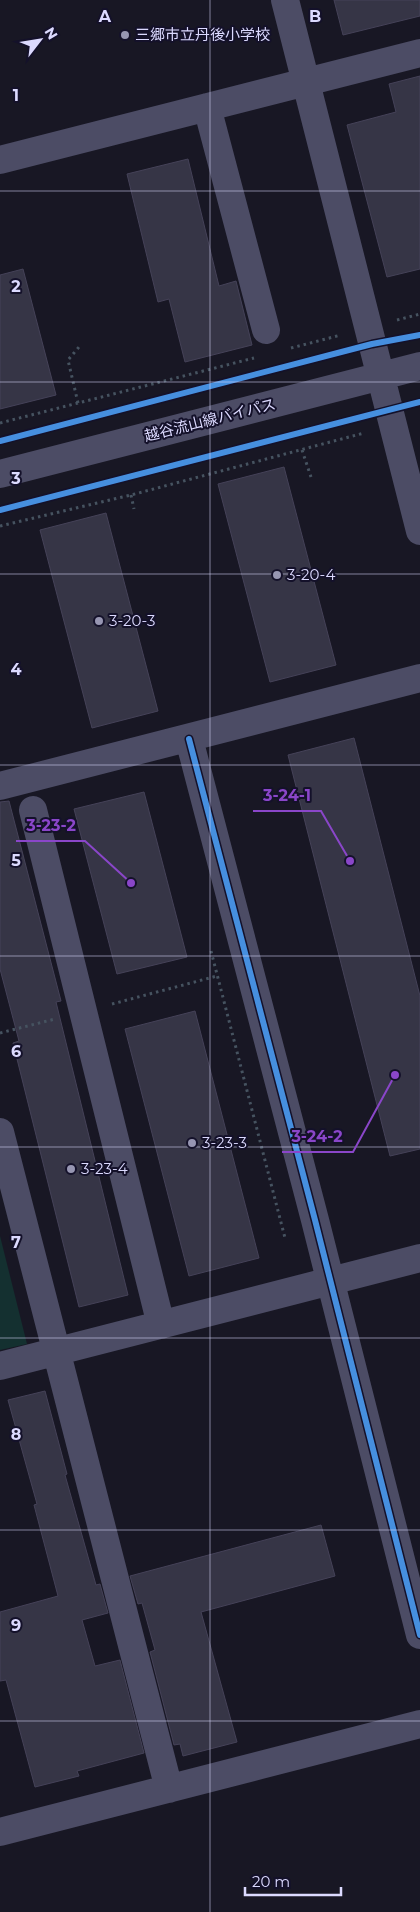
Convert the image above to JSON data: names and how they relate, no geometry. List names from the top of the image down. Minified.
{"streets":{"street":["越谷流山線バイパス"]},"places":["三郷市立丹後小学校","3-20-4","3-20-3","3-24-1","3-23-2","3-24-2","3-23-3","3-23-4"],"scale_bar":"20 m","north":"top right","grid":{"columns":["A","B"],"rows":["1","2","3","4","5","6","7","8","9"]}}
